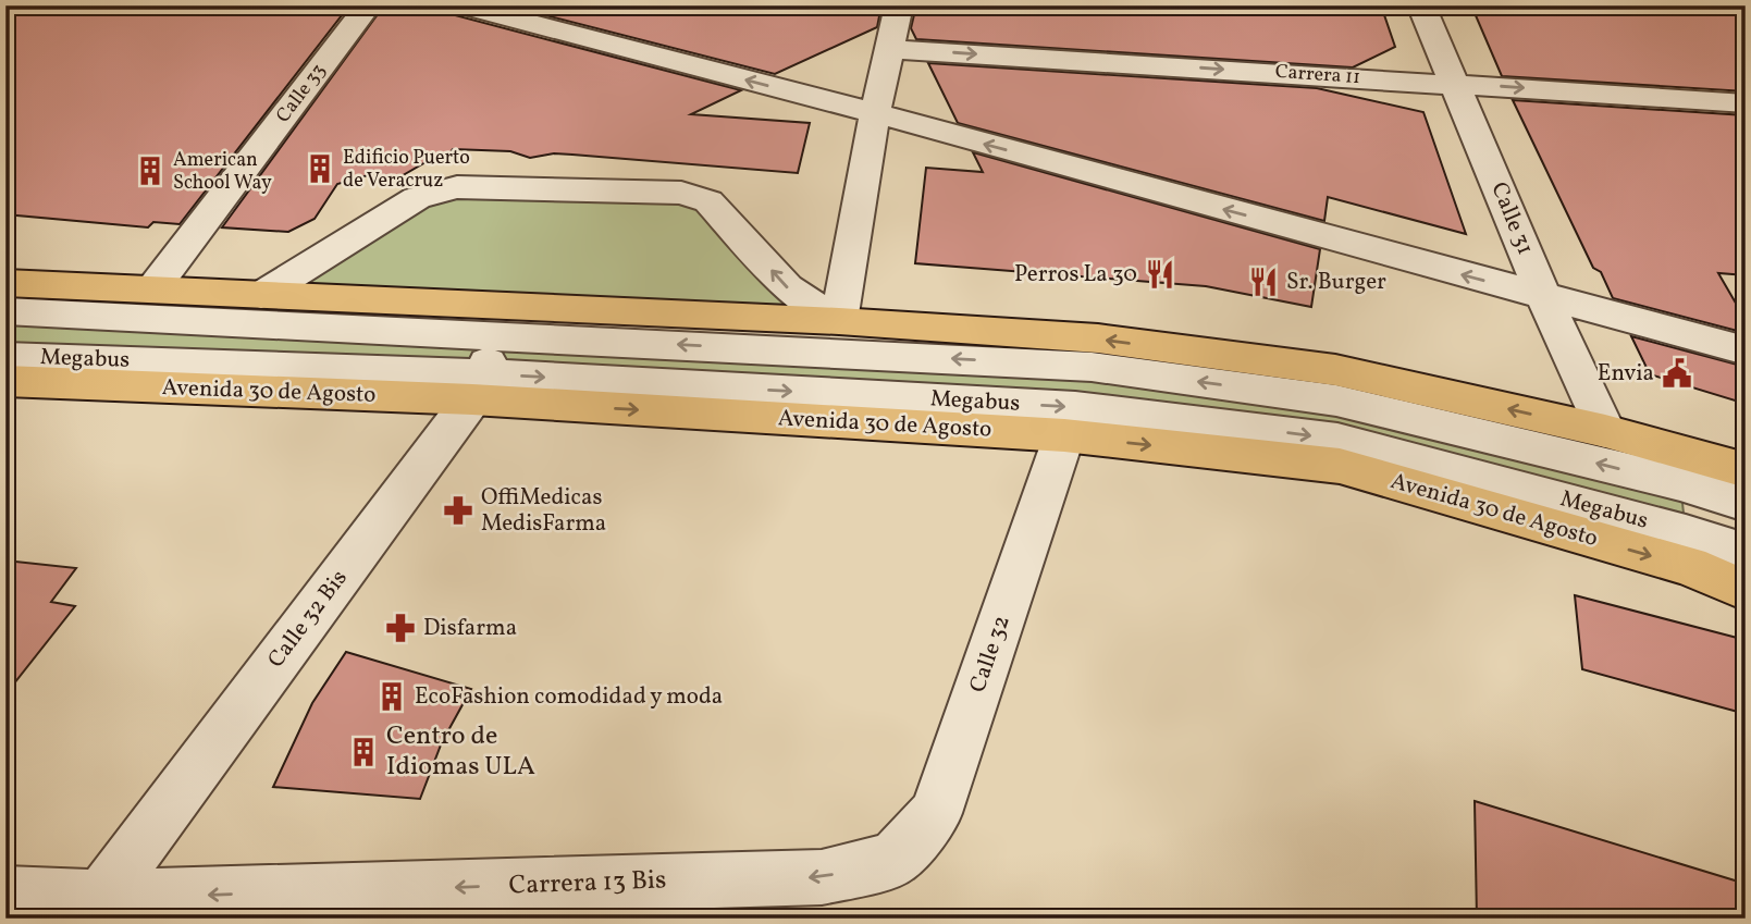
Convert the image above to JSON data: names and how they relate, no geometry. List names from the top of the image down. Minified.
{"streets":{"main road":["Avenida 30 de Agosto"],"street":["Carrera 11","Calle 33","Calle 31","Megabus","Calle 32 Bis","Calle 32","Carrera 13 Bis"]},"crossings":[["Carrera 11","Calle 31"],["Megabus","Avenida 30 de Agosto"],["Megabus","Calle 32 Bis"],["Avenida 30 de Agosto","Calle 32 Bis"],["Avenida 30 de Agosto","Calle 32"],["Calle 32 Bis","Carrera 13 Bis"],["Calle 32","Carrera 13 Bis"]],"one_way":["Carrera 13 Bis"],"places":{"building":["Edificio Puerto de Veracruz","American School Way","EcoFashion comodidad y moda","Centro de Idiomas ULA"],"restaurant":["Perros La 30","Sr. Burger"],"public building":["Envia"],"pharmacy":["OffiMedicas MedisFarma","Disfarma"]}}
